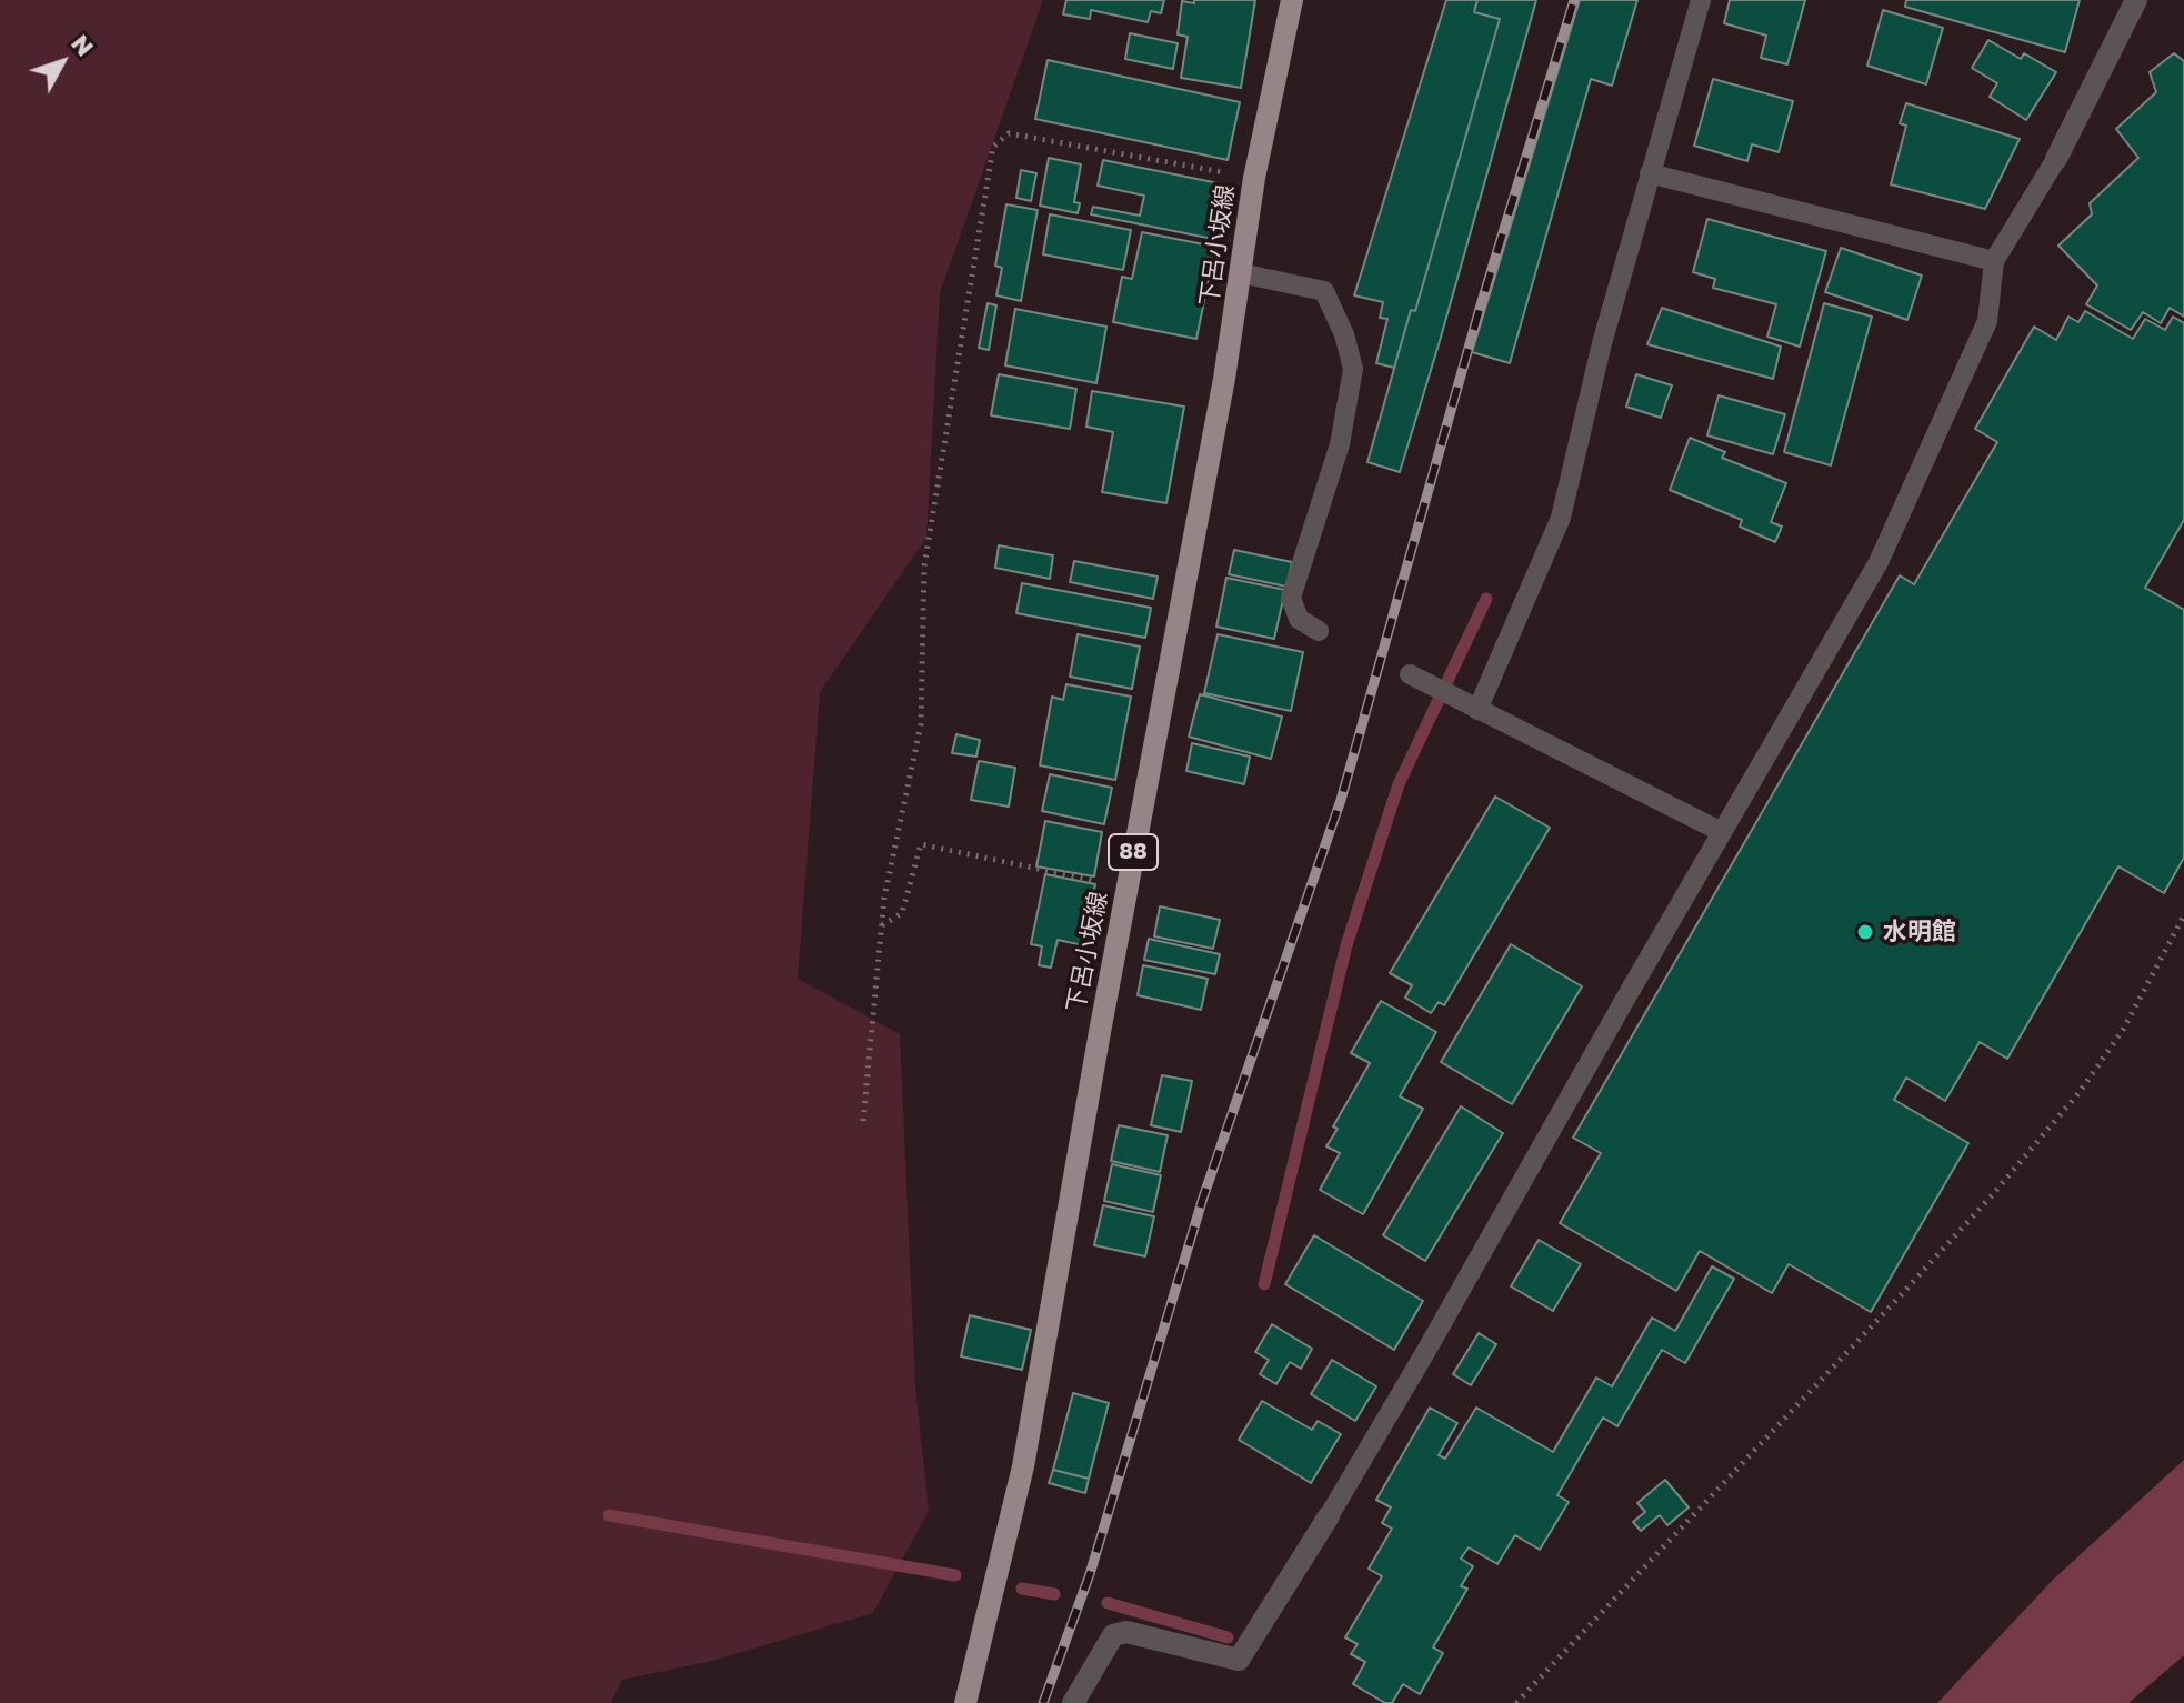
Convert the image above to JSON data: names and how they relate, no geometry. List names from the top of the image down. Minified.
{"streets":{"main road":["下呂小坂線","88"]},"places":["水明館"],"north":"top right"}
